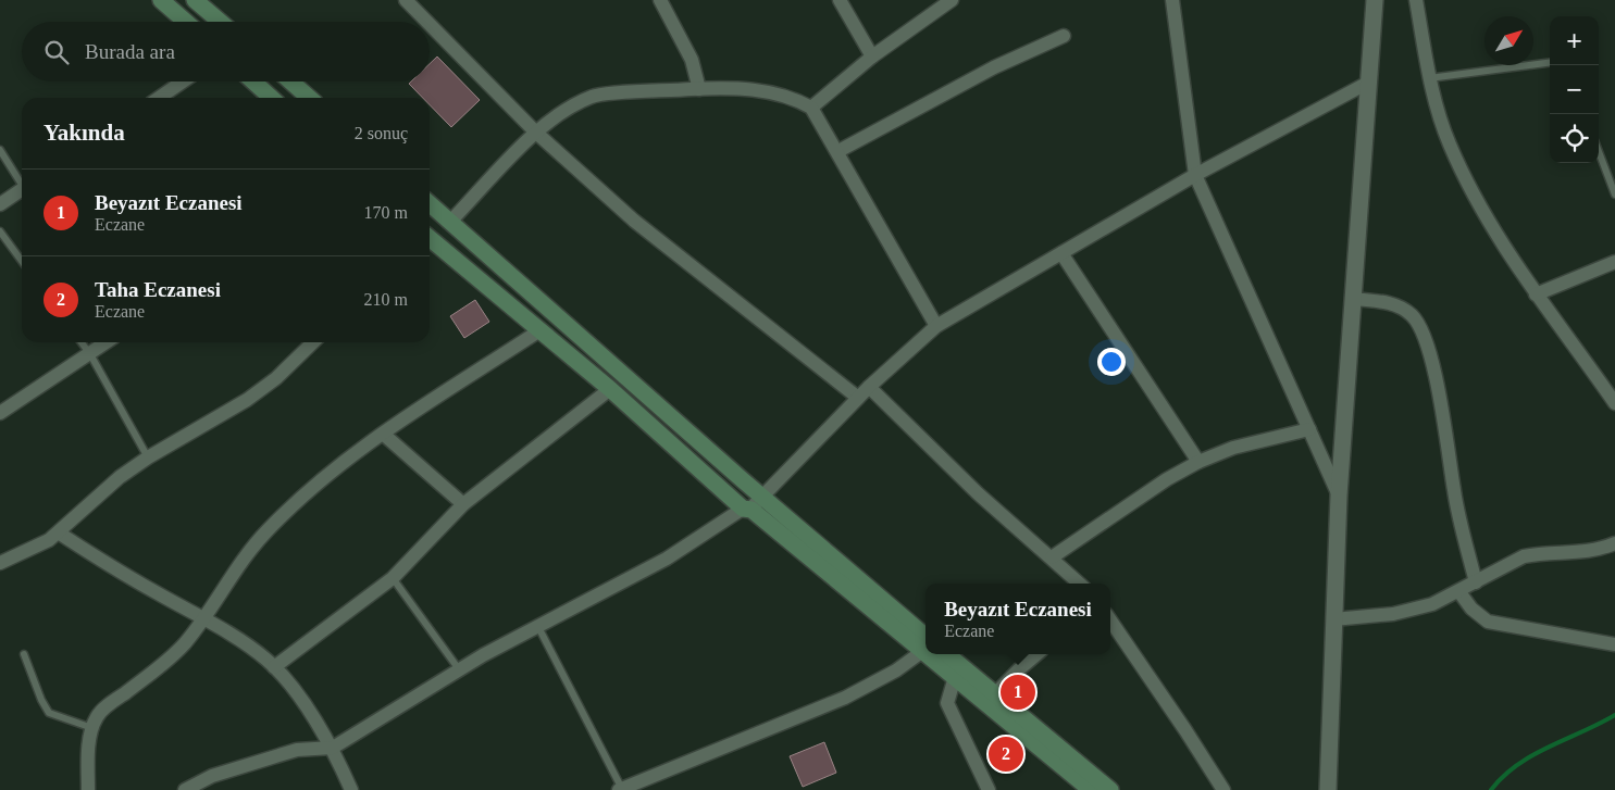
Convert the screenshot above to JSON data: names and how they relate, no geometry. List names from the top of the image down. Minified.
{"north":"top right","page":{"map_buttons":["+","−"],"search":"Burada ara","heading":["Yakında","2 sonuç"],"list":[{"mark":"1","name":"Beyazıt Eczanesi","note":"Eczane","value":"170 m"},{"mark":"2","name":"Taha Eczanesi","note":"Eczane","value":"210 m"}],"popup":["Beyazıt Eczanesi","Eczane"],"pins":["1","2"]}}
